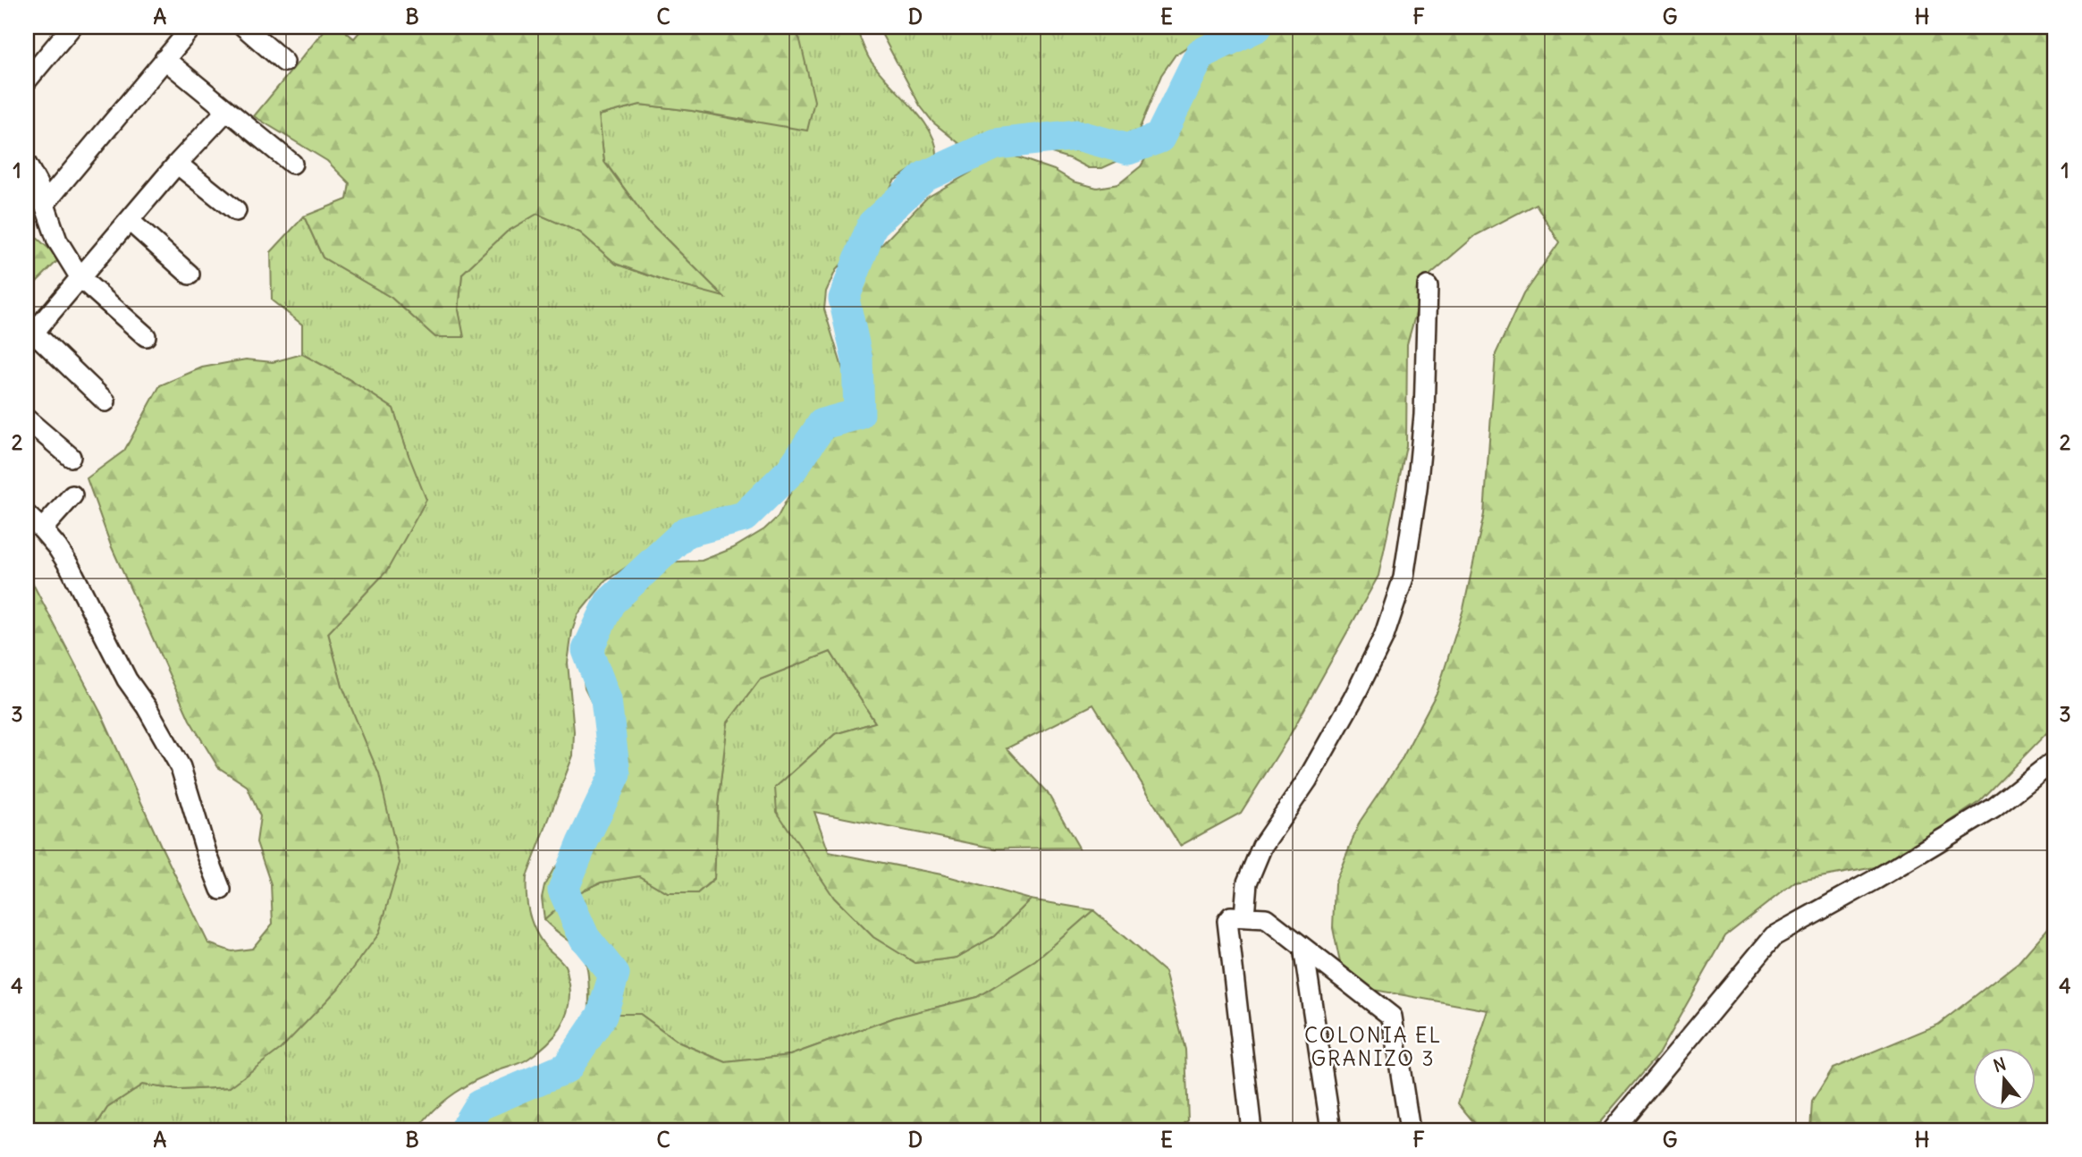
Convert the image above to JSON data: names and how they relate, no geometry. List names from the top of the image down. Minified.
{"districts":["COLONIA EL GRANIZO 3"],"north":"top","grid":{"columns":["A","B","C","D","E","F","G","H"],"rows":["1","2","3","4"]}}
